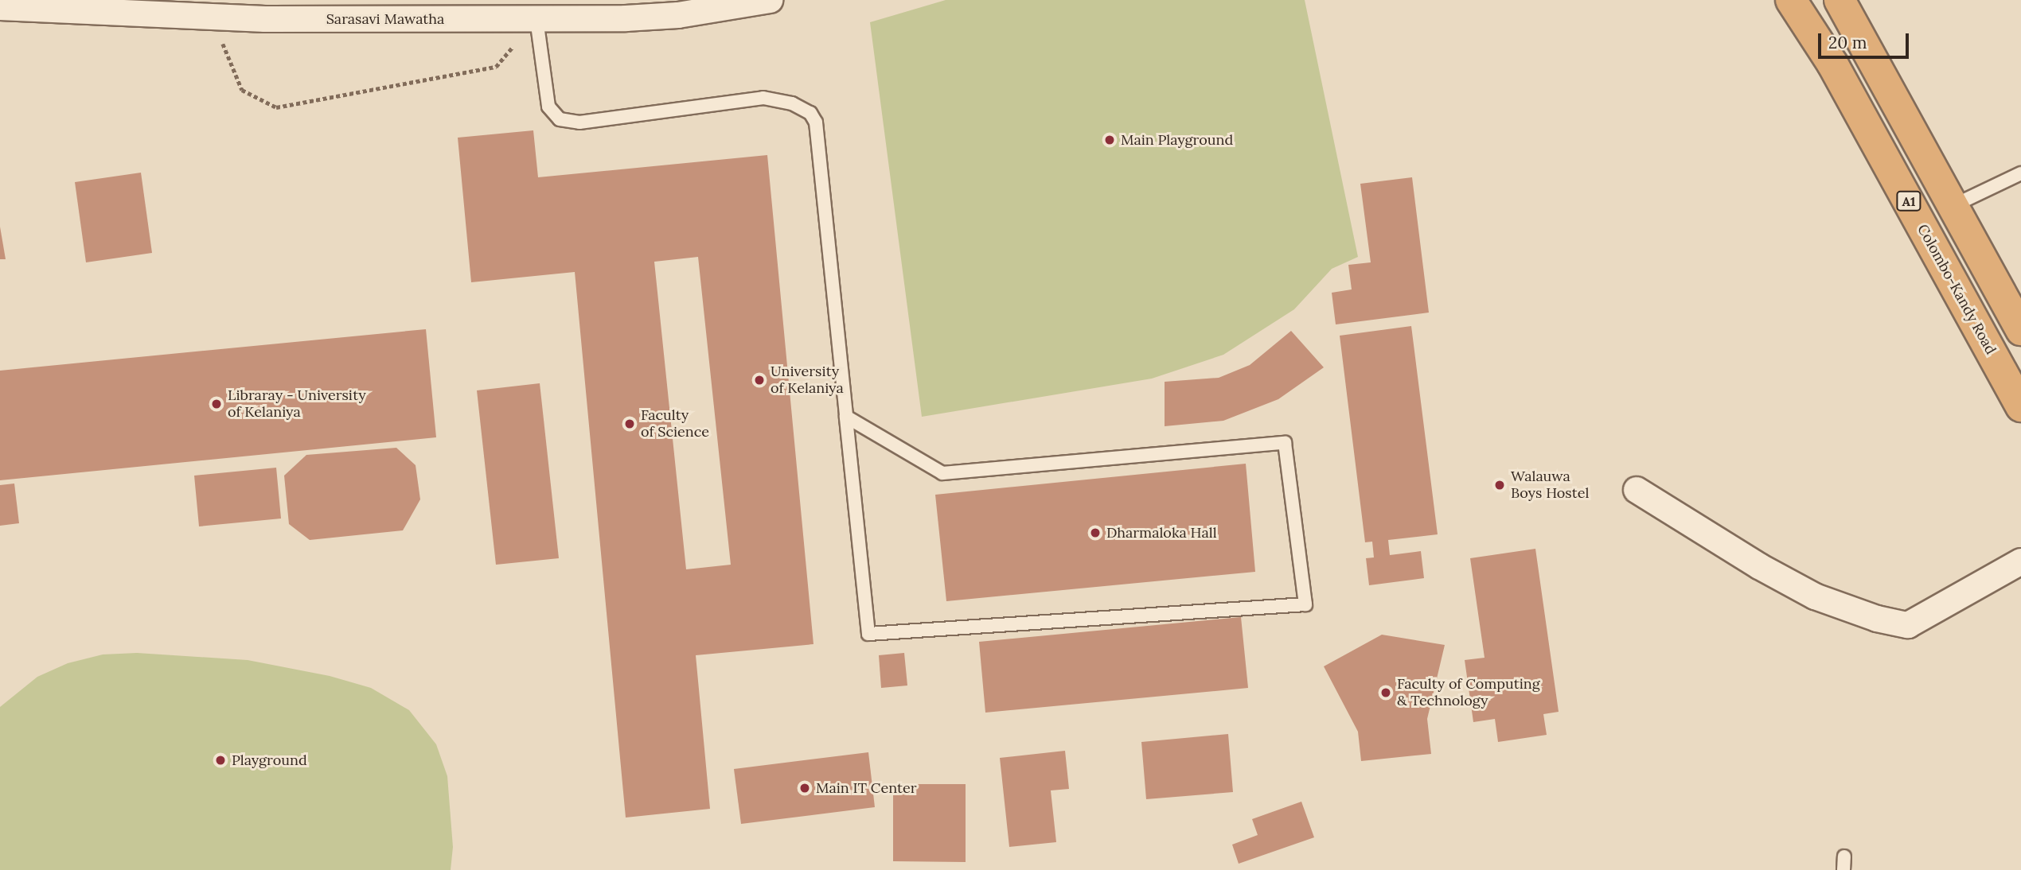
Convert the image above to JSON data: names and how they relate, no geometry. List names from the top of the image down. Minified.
{"streets":{"highway":["A1","Colombo-Kandy Road"],"street":["Sarasavi Mawatha"]},"places":["Main Playground","University of Kelaniya","Libraray - University of Kelaniya","Faculty of Science","Walauwa Boys Hostel","Dharmaloka Hall","Faculty of Computing & Technology","Playground","Main IT Center"],"scale_bar":"20 m"}
